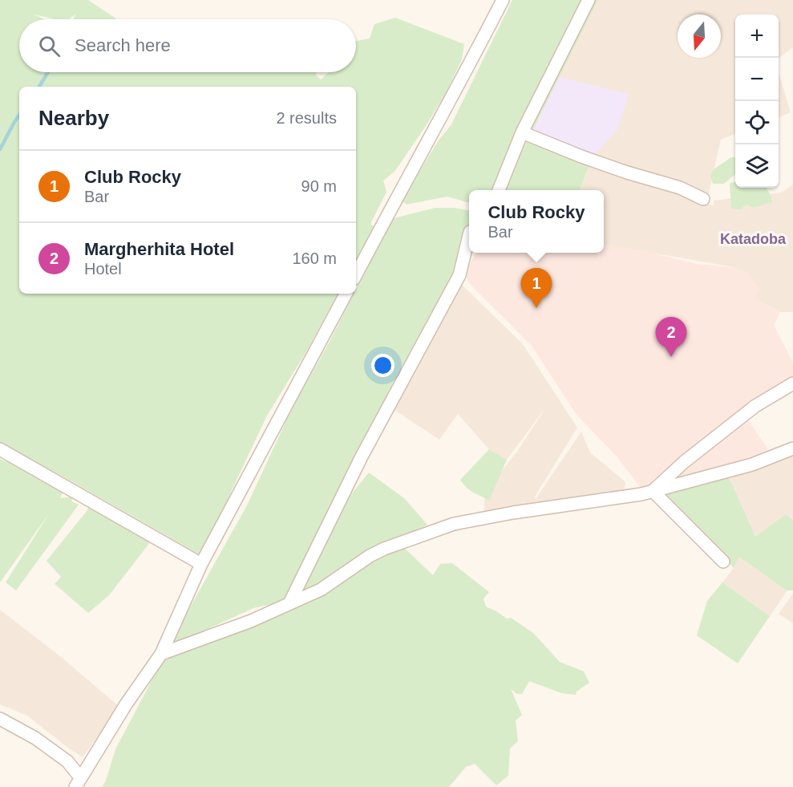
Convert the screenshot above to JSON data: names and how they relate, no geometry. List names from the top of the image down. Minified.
{"districts":["Katadoba"],"north":"bottom","page":{"map_buttons":["+","−"],"search":"Search here","heading":["Nearby","2 results"],"list":[{"mark":"1","name":"Club Rocky","note":"Bar","value":"90 m"},{"mark":"2","name":"Margherhita Hotel","note":"Hotel","value":"160 m"}],"popup":["Club Rocky","Bar"],"pins":["1","2"]}}
